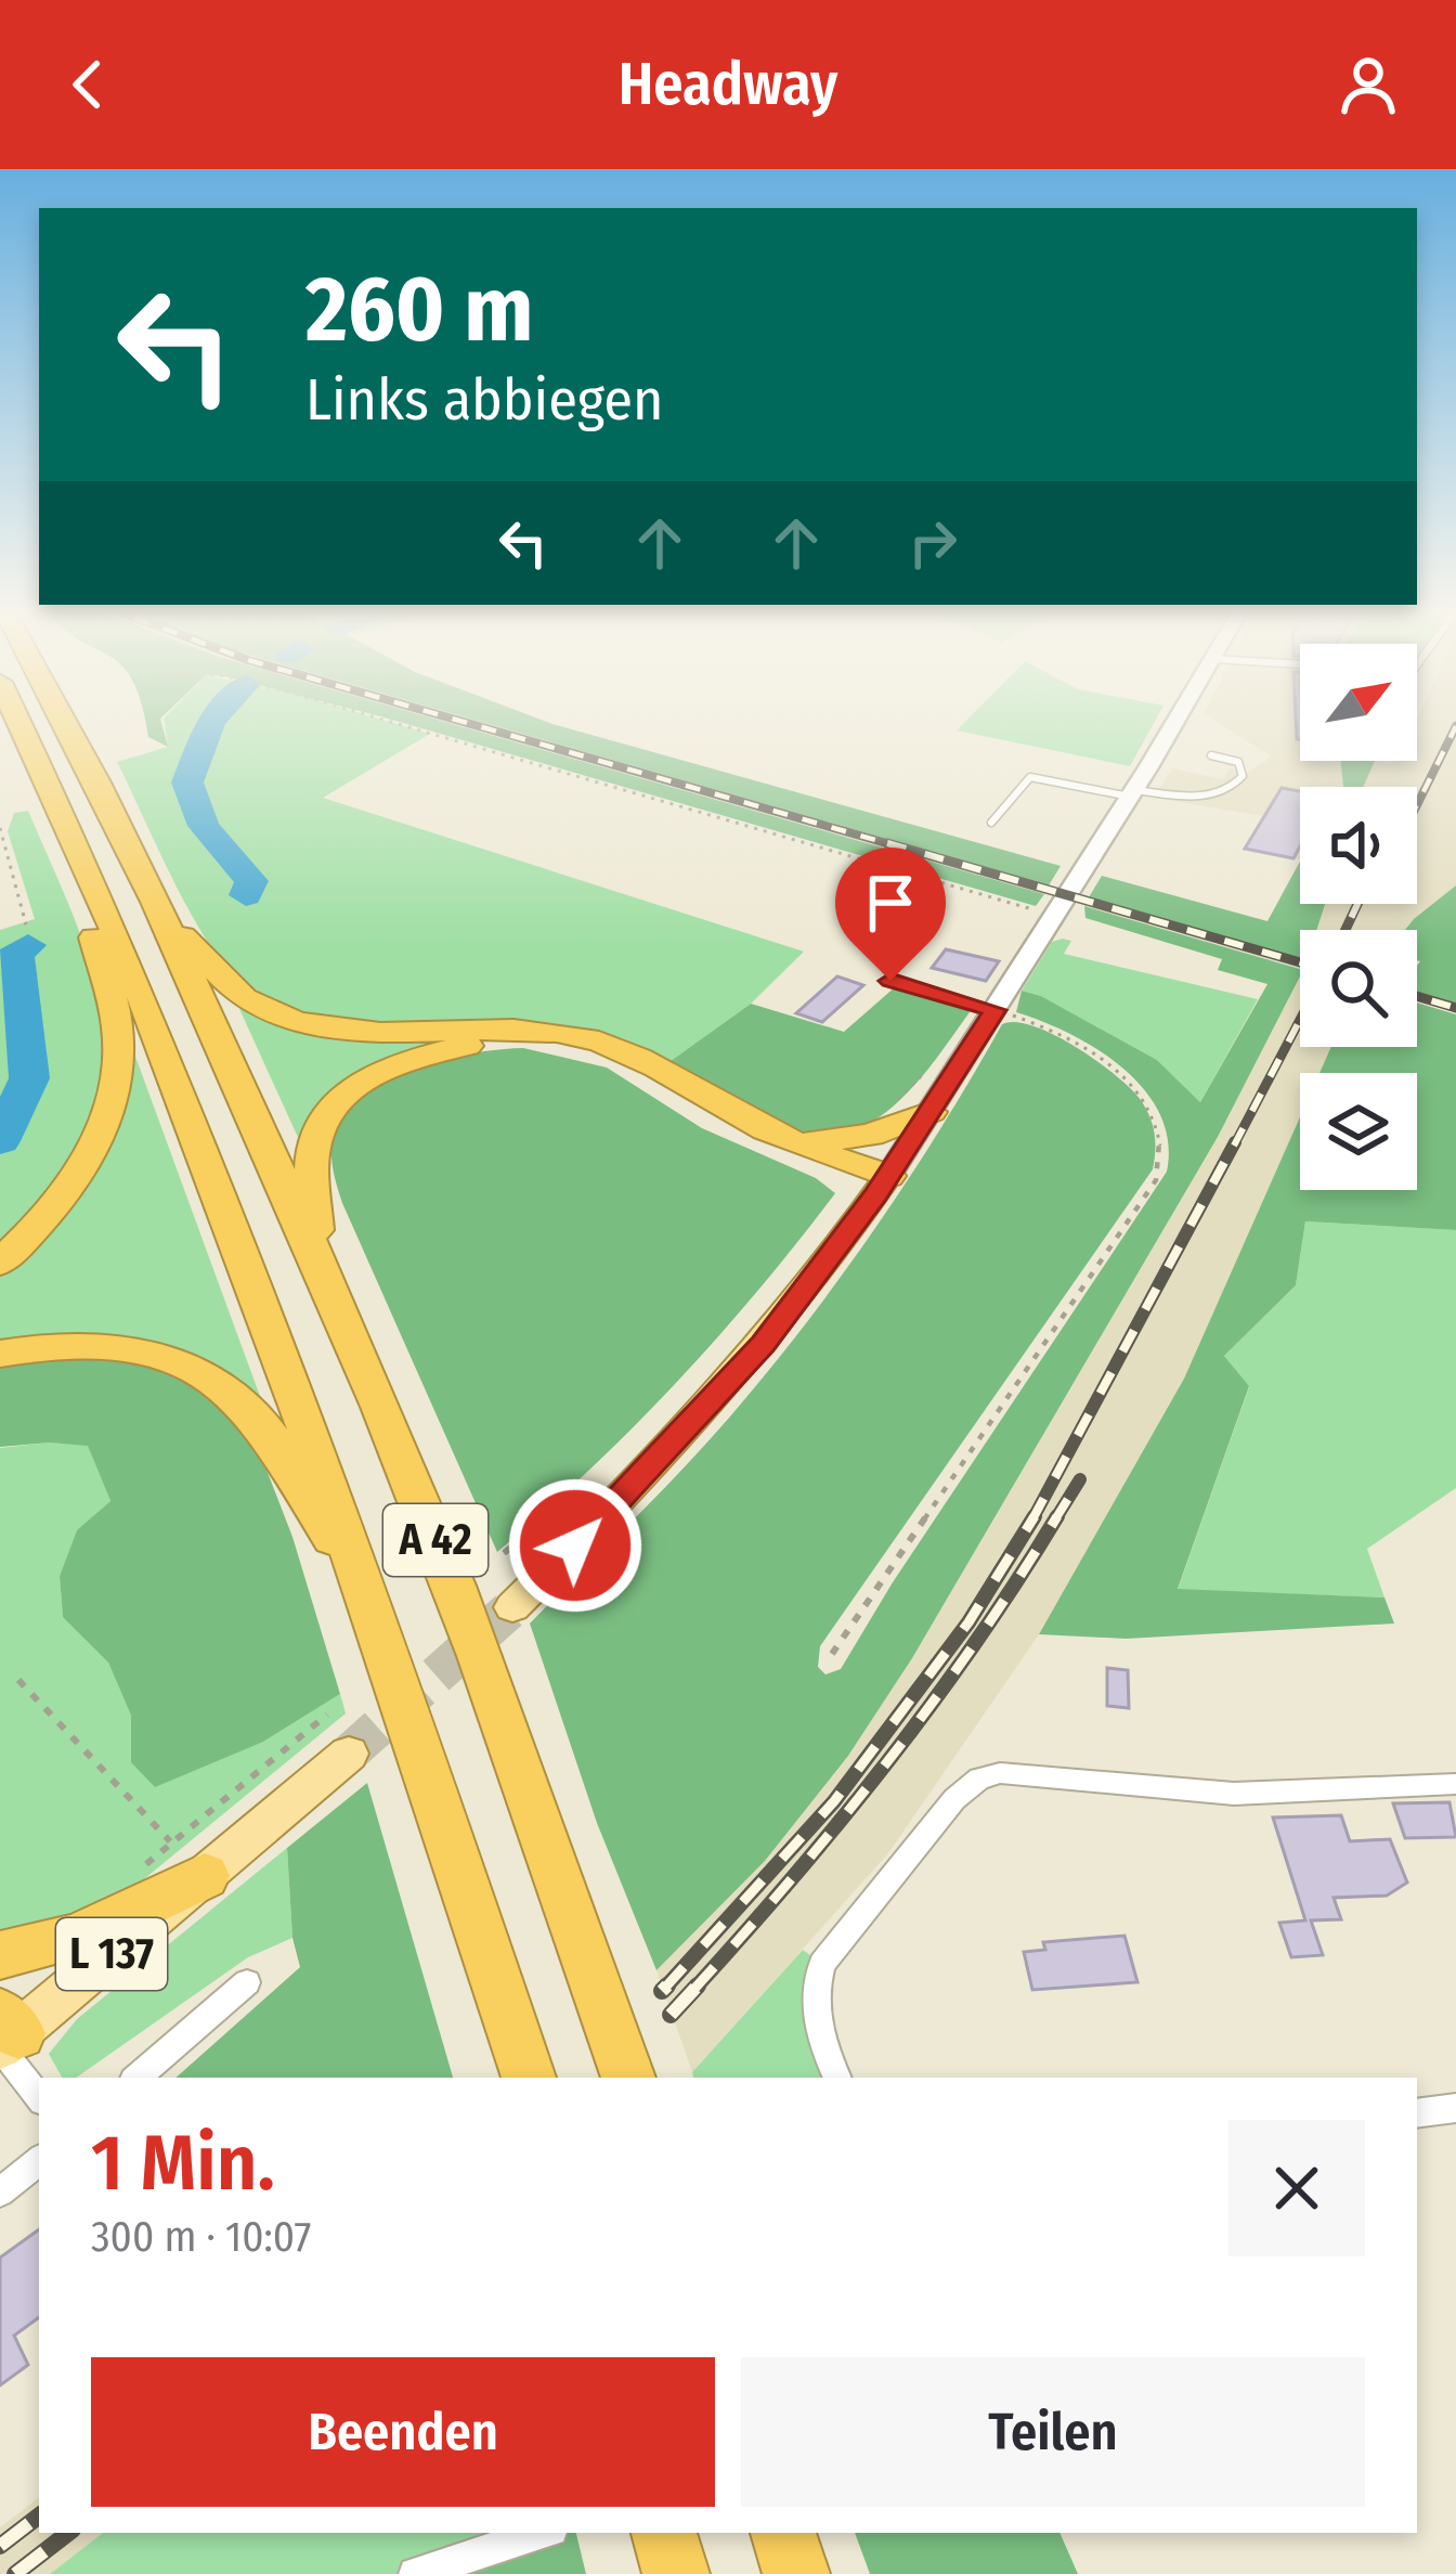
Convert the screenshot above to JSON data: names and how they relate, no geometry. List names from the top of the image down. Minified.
{"streets":{"highway":["A 42"],"main road":["L 137"]},"north":"top right","page":{"header":"Headway","turn":["260 m","Links abbiegen"],"heading":["1 Min.","300 m · 10:07"],"buttons":["Beenden","Teilen"]}}
